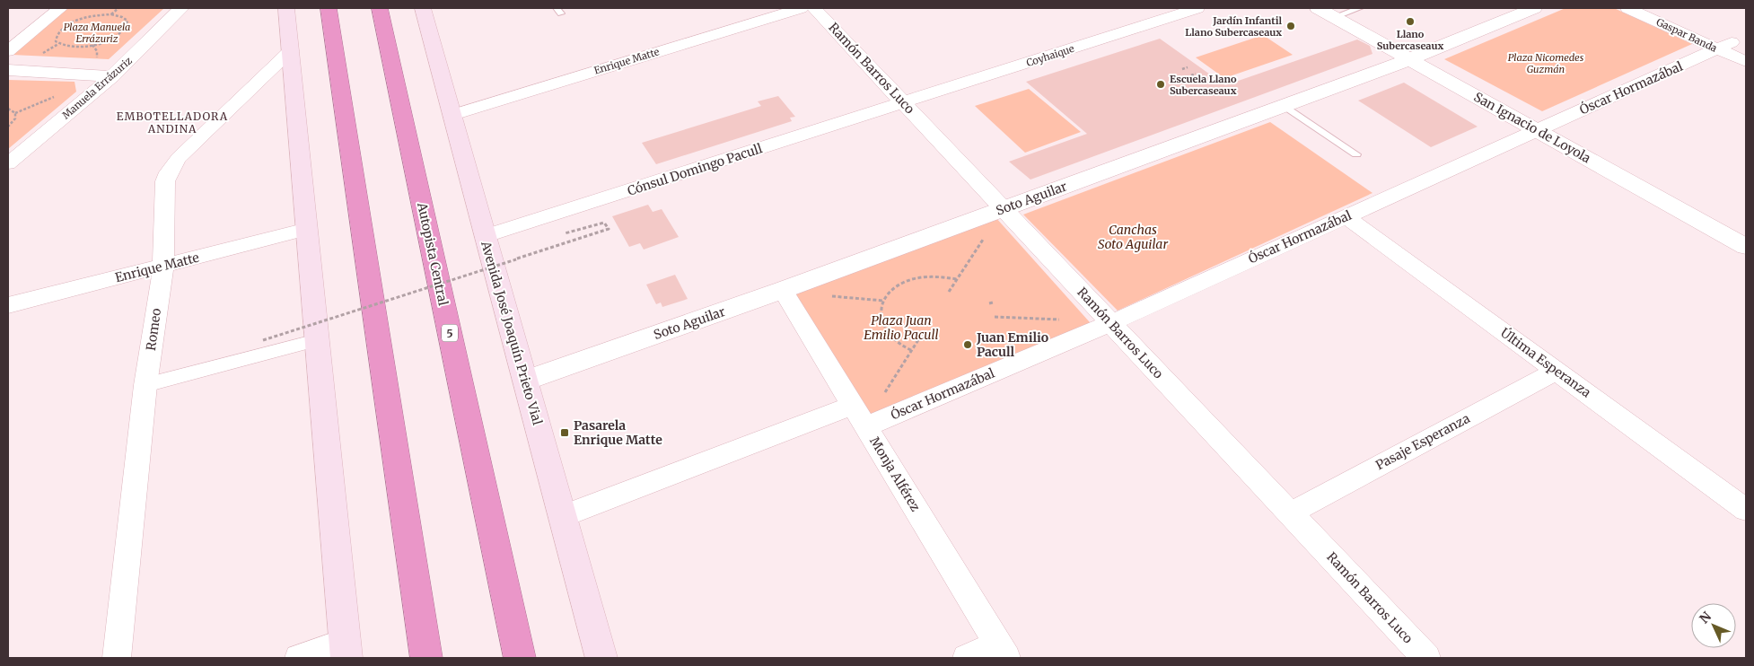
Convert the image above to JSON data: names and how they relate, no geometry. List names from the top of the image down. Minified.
{"streets":{"highway":["Autopista Central","5"],"main road":["Avenida José Joaquín Prieto Vial"],"street":["Gaspar Banda","Coyhaique","Enrique Matte","Ramón Barros Luco","Manuela Errázuriz","Óscar Hormazábal","San Ignacio de Loyola","Cónsul Domingo Pacull","Soto Aguilar","Romeo","Última Esperanza","Pasaje Esperanza","Monja Alférez"]},"crossings":[["Gaspar Banda","Óscar Hormazábal"],["Coyhaique","Ramón Barros Luco"],["Coyhaique","Cónsul Domingo Pacull"],["Enrique Matte","Romeo"],["Enrique Matte","Avenida José Joaquín Prieto Vial"],["Ramón Barros Luco","Óscar Hormazábal"],["Ramón Barros Luco","Cónsul Domingo Pacull"],["Ramón Barros Luco","Soto Aguilar"],["Ramón Barros Luco","Pasaje Esperanza"],["Óscar Hormazábal","San Ignacio de Loyola"],["Óscar Hormazábal","Última Esperanza"],["Óscar Hormazábal","Monja Alférez"],["San Ignacio de Loyola","Soto Aguilar"],["Cónsul Domingo Pacull","Avenida José Joaquín Prieto Vial"],["Soto Aguilar","Avenida José Joaquín Prieto Vial"],["Soto Aguilar","Monja Alférez"],["Última Esperanza","Pasaje Esperanza"]],"districts":["EMBOTELLADORA ANDINA"],"parks":["Plaza Manuela Errázuriz","Plaza Nicomedes Guzmán","Canchas Soto Aguilar","Plaza Juan Emilio Pacull"],"places":{"other":["Llano Subercaseaux","Jardín Infantil Llano Subercaseaux","Escuela Llano Subercaseaux","Juan Emilio Pacull"],"transit":["Pasarela Enrique Matte"]},"north":"top left"}
